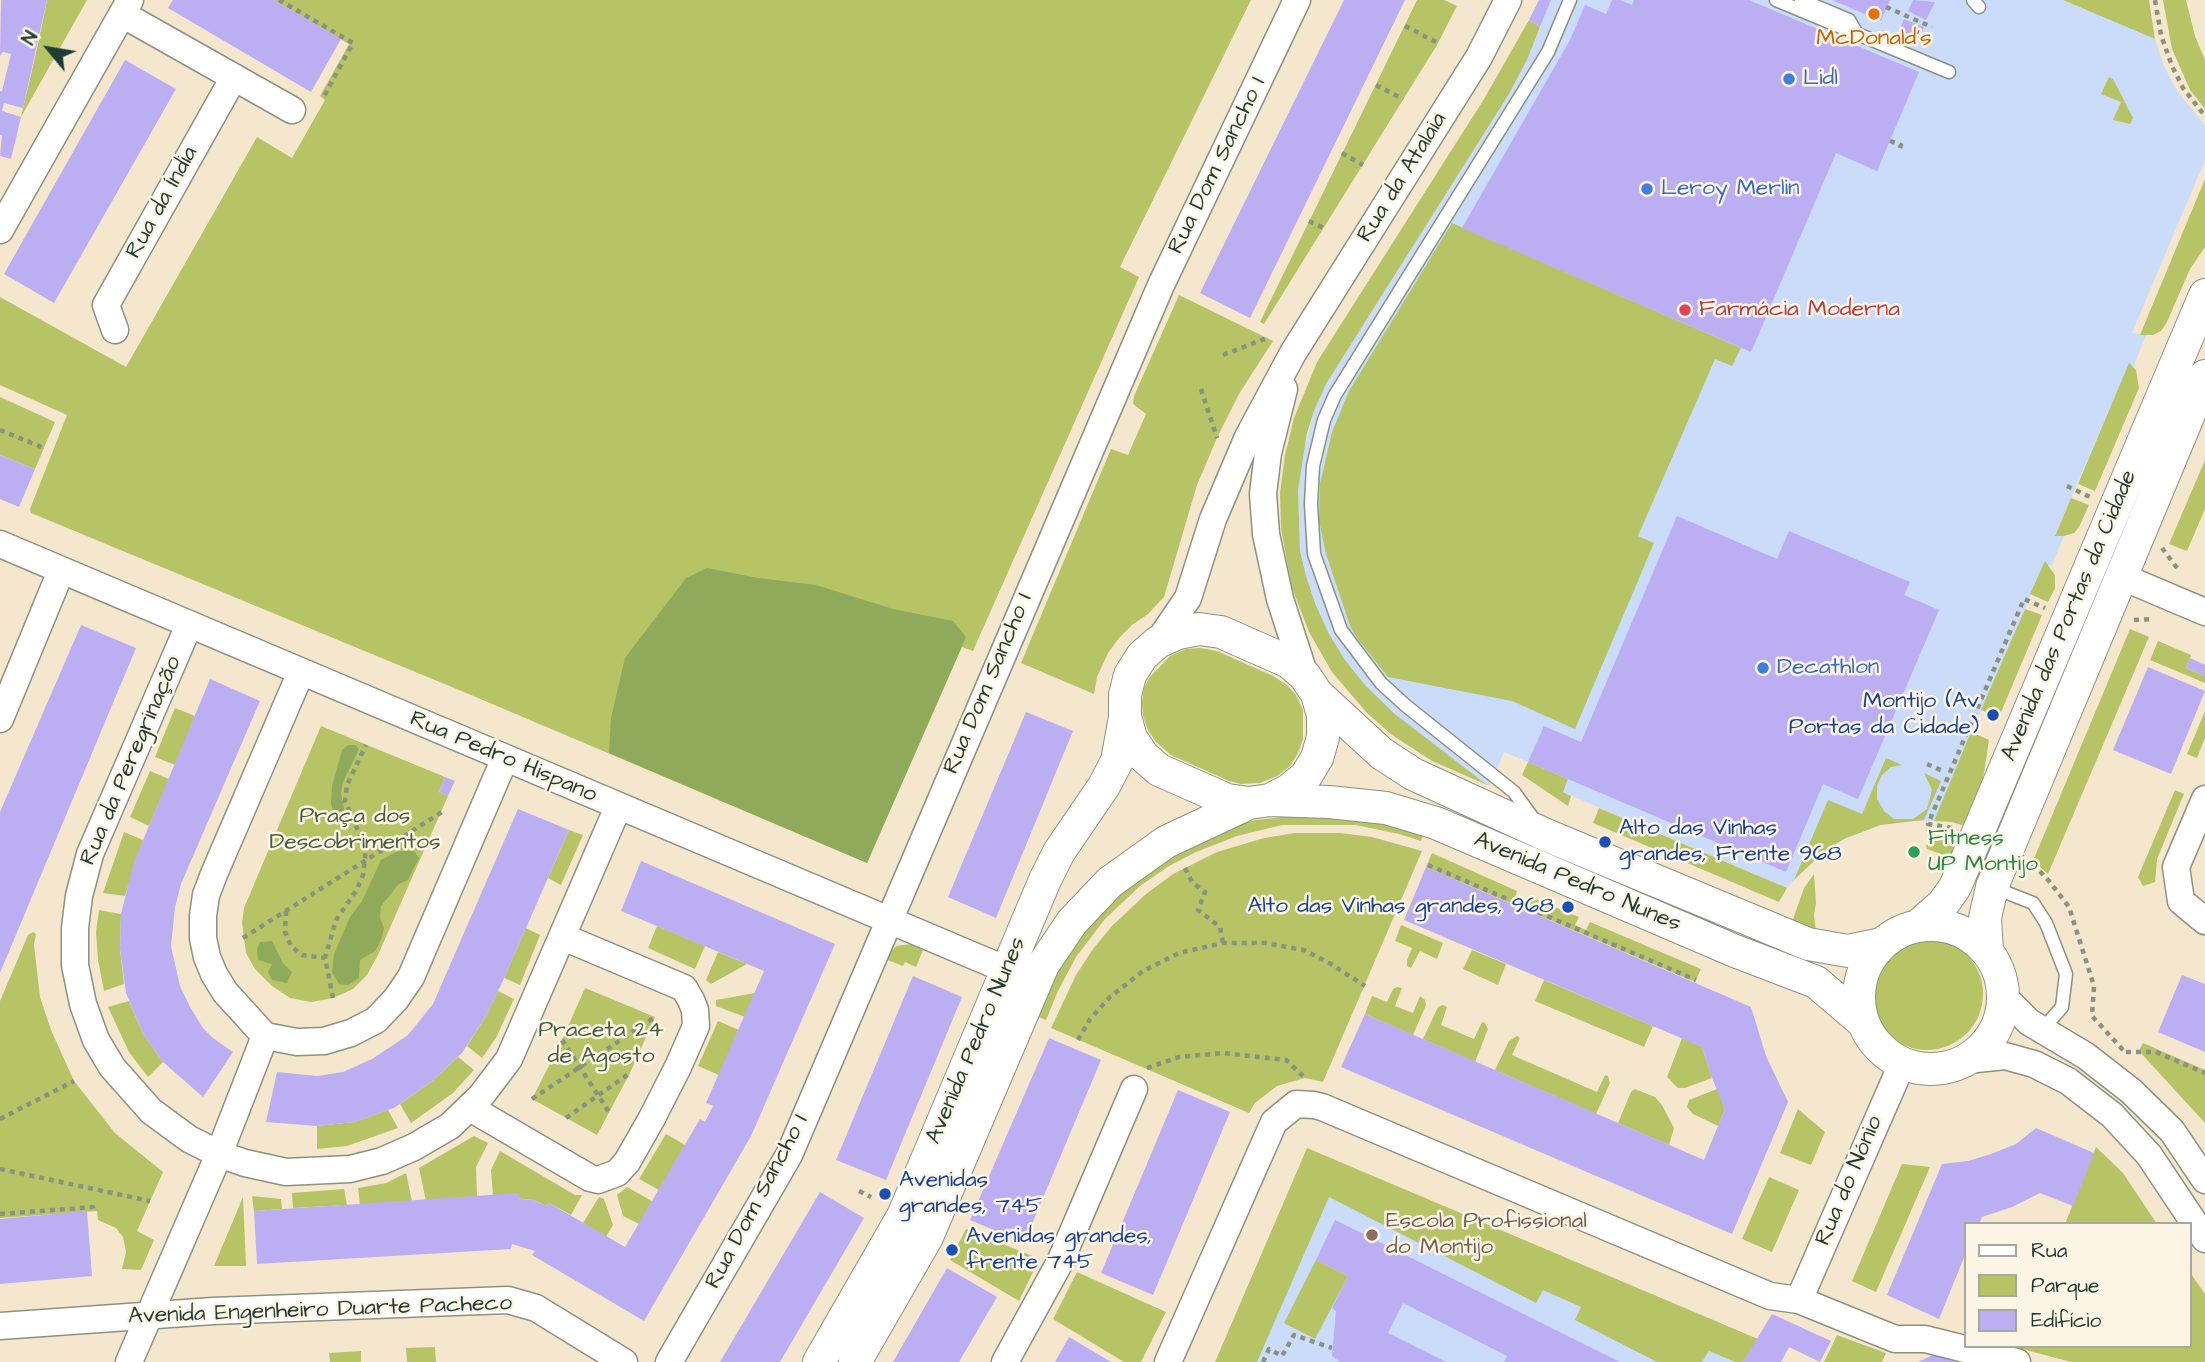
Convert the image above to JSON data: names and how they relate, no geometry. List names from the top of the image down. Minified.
{"streets":{"street":["Rua Dom Sancho I","Rua da Atalaia","Rua da Índia","Avenida das Portas da Cidade","Rua Pedro Hispano","Rua da Peregrinação","Avenida Pedro Nunes","Rua do Nónio","Avenida Engenheiro Duarte Pacheco"]},"crossings":[["Rua Dom Sancho I","Rua Pedro Hispano"],["Rua da Atalaia","Avenida Pedro Nunes"],["Avenida das Portas da Cidade","Avenida Pedro Nunes"],["Avenida das Portas da Cidade","Rua do Nónio"],["Rua Pedro Hispano","Rua da Peregrinação"],["Rua Pedro Hispano","Avenida Pedro Nunes"],["Avenida Pedro Nunes","Rua do Nónio"]],"parks":["Praça dos Descobrimentos","Praceta 24 de Agosto"],"places":["McDonald's","Lidl","Leroy Merlin","Farmácia Moderna","Decathlon","Montijo (Av Portas da Cidade)","Alto das Vinhas grandes, Frente 968","Fitness UP Montijo","Alto das Vinhas grandes, 968","Avenidas grandes, 745","Escola Profissional do Montijo","Avenidas grandes, frente 745"],"legend":["Rua","Parque","Edifício"],"north":"top left"}
